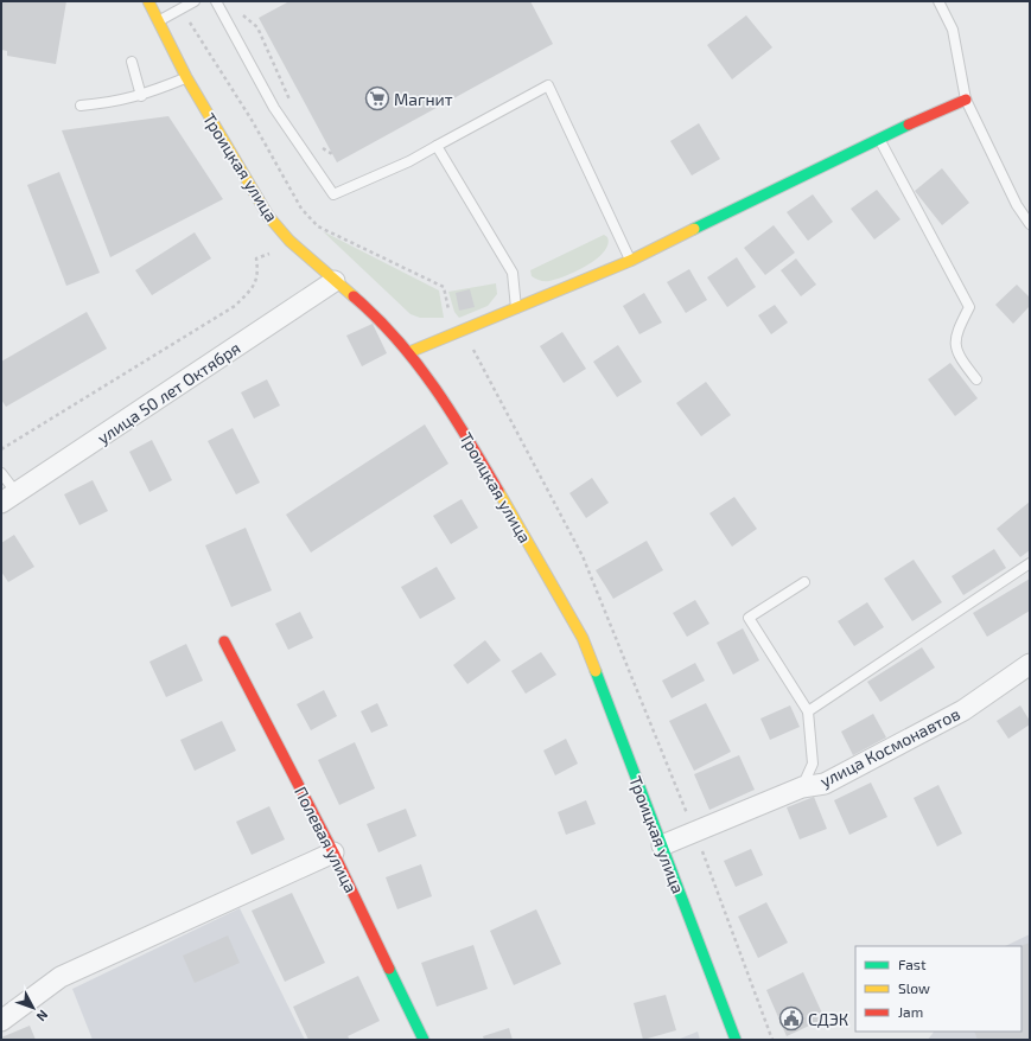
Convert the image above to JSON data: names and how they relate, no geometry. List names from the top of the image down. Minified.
{"streets":{"main road":["Троицкая улица","Полевая улица"],"street":["улица 50 лет Октября","улица Космонавтов"]},"crossings":[["Троицкая улица","улица 50 лет Октября"],["Троицкая улица","улица Космонавтов"]],"places":{"supermarket":["Магнит"],"public building":["СДЭК"]},"legend":["Fast","Slow","Jam"],"north":"bottom right"}
